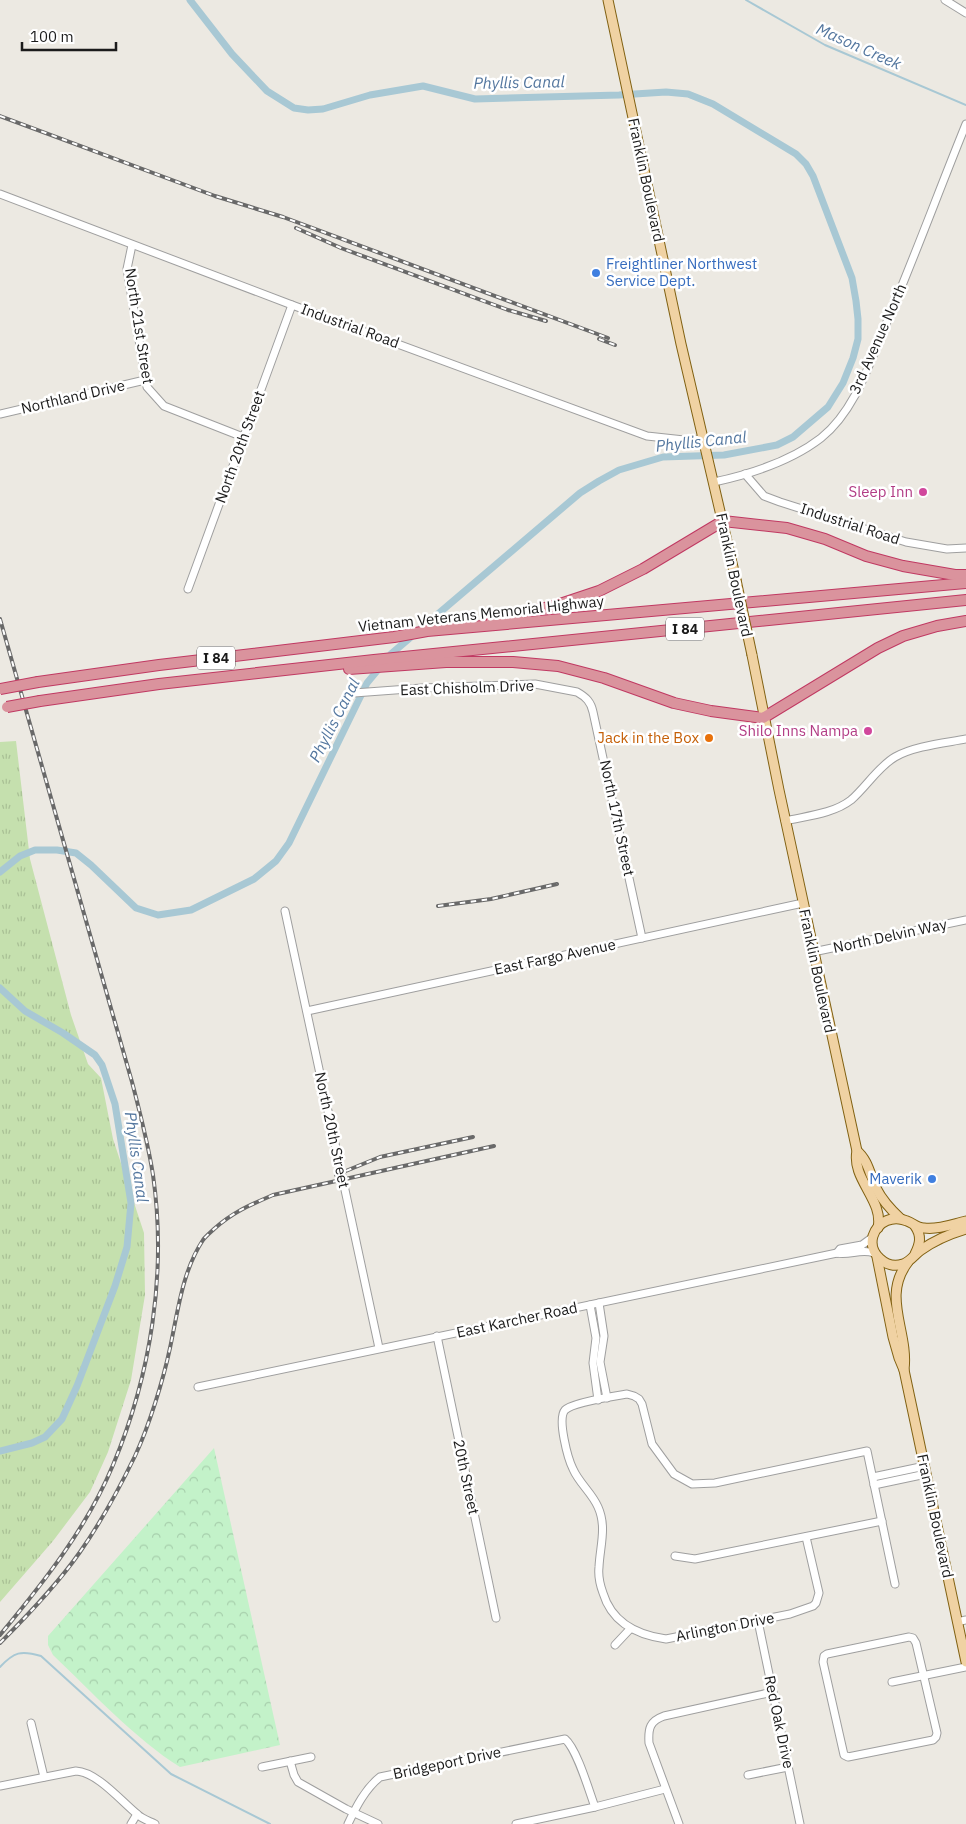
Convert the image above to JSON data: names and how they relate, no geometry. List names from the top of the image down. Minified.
{"streets":{"highway":["Vietnam Veterans Memorial Highway","I 84"],"main road":["Franklin Boulevard"],"street":["North 21st Street","Industrial Road","3rd Avenue North","Northland Drive","North 20th Street","East Chisholm Drive","North 17th Street","North Delvin Way","East Fargo Avenue","East Karcher Road","20th Street","Arlington Drive","Red Oak Drive","Bridgeport Drive"]},"crossings":[["Franklin Boulevard","Industrial Road"],["Franklin Boulevard","3rd Avenue North"],["Franklin Boulevard","North Delvin Way"],["Franklin Boulevard","East Fargo Avenue"],["North 21st Street","Industrial Road"],["North 21st Street","Northland Drive"],["North 21st Street","North 20th Street"],["Industrial Road","3rd Avenue North"],["Industrial Road","North 20th Street"],["North 20th Street","East Fargo Avenue"],["North 20th Street","East Karcher Road"],["East Chisholm Drive","North 17th Street"],["North 17th Street","East Fargo Avenue"],["East Karcher Road","20th Street"],["Arlington Drive","Red Oak Drive"]],"water":["Mason Creek","Phyllis Canal"],"places":["Freightliner Northwest Service Dept.","Sleep Inn","Shilo Inns Nampa","Jack in the Box","Maverik"],"scale_bar":"100 m"}
